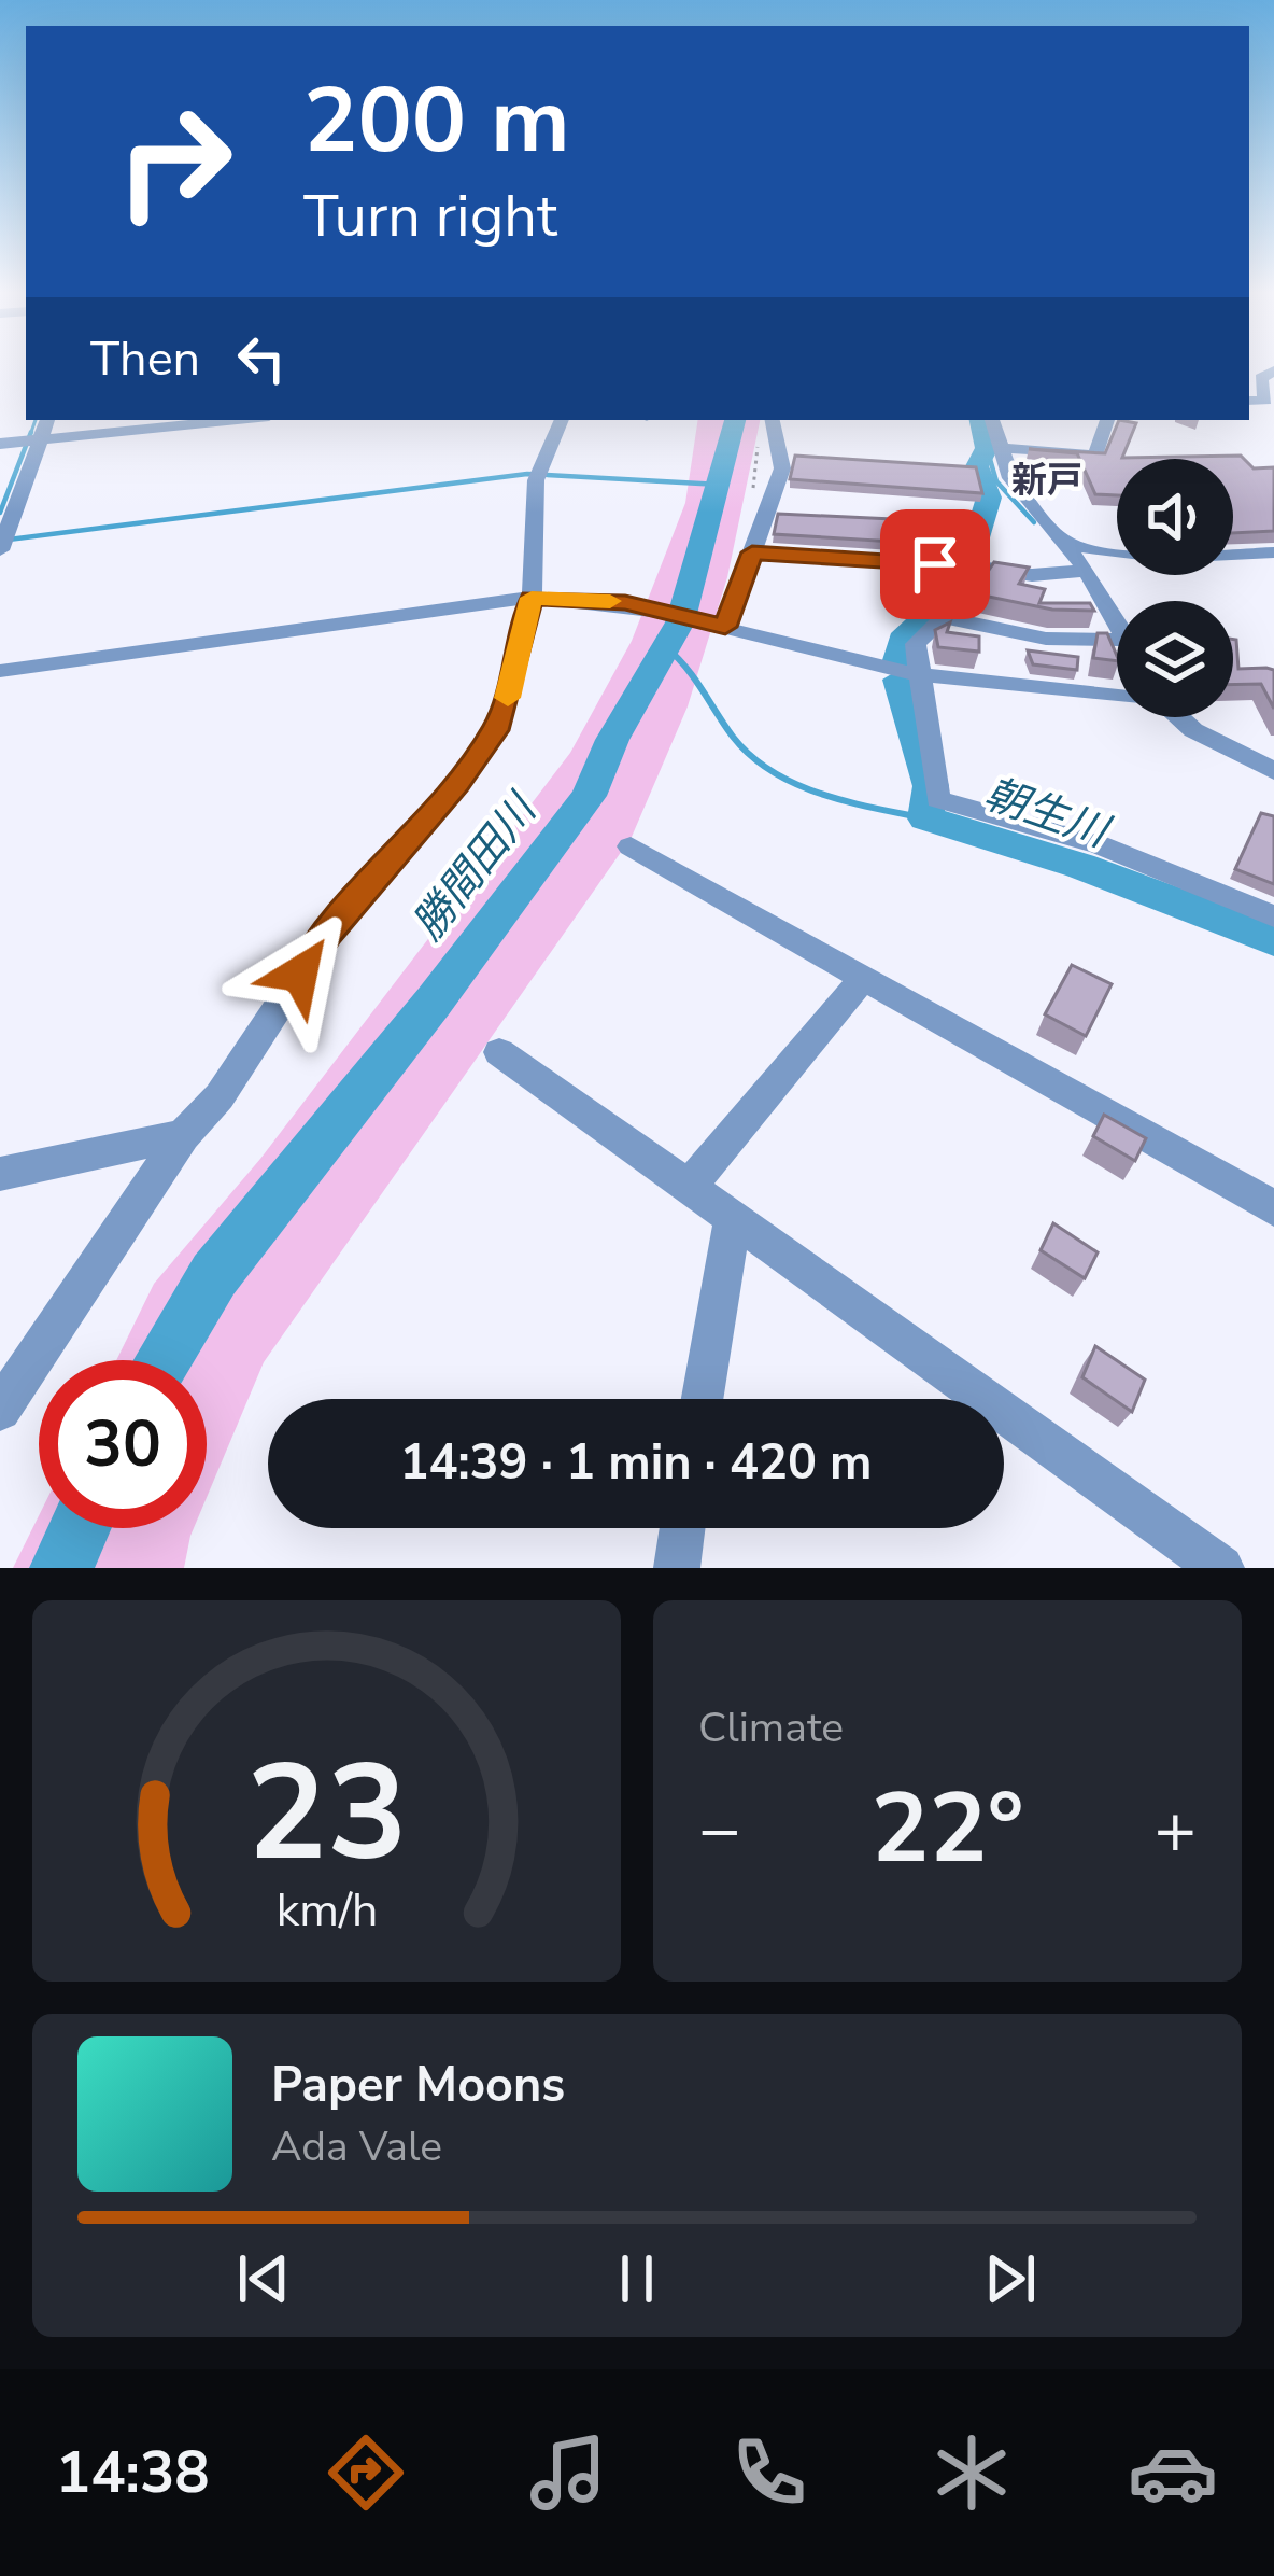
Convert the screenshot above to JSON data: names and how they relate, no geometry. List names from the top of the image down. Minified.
{"districts":["新戸"],"water":["朝生川","勝間田川"],"page":{"turn":["200 m","Turn right"],"then":"Then","limit":"30","trip":"14:39 · 1 min · 420 m","tile":"Climate","heat":["−","22°","+"],"song":["Paper Moons","Ada Vale"],"tabs":"14:38","gauge":["23","km/h"]}}
